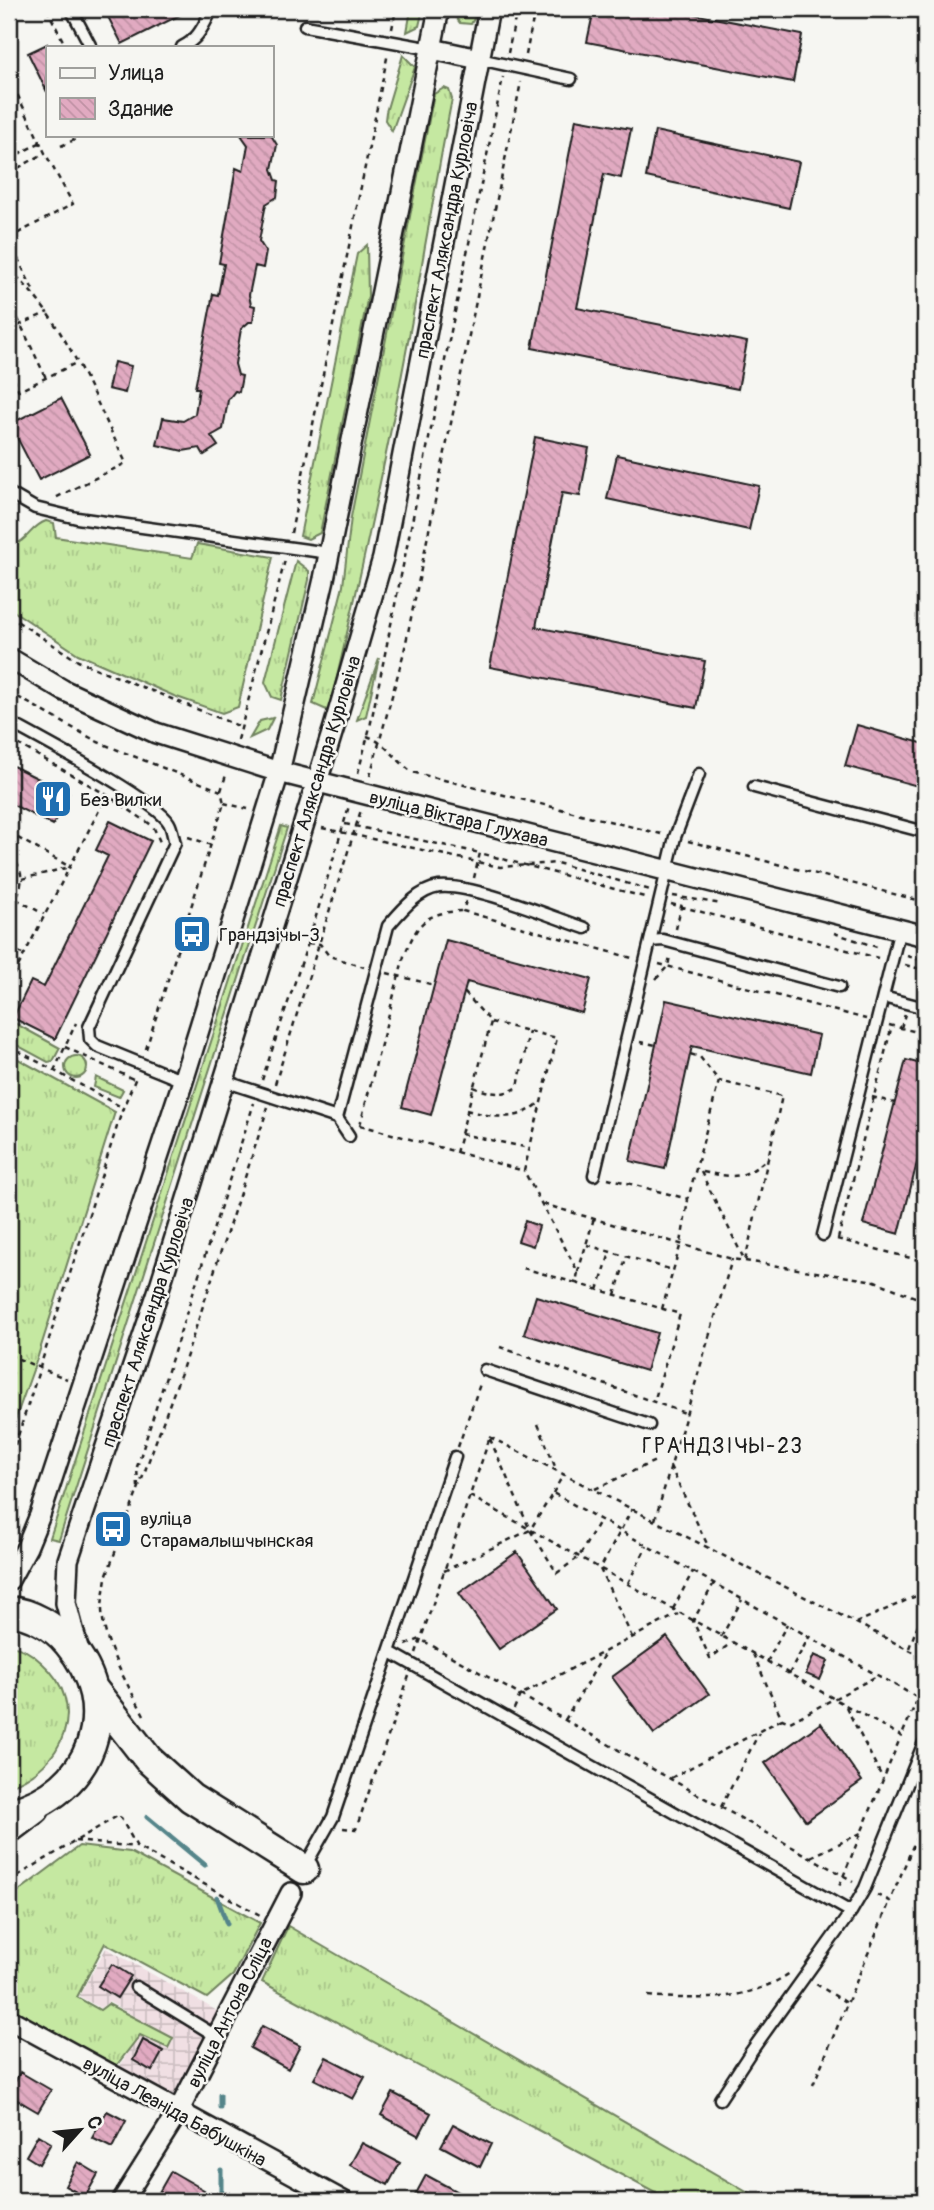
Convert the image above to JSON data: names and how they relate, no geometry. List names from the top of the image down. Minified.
{"streets":{"street":["праспект Аляксандра Курловіча","вуліца Віктара Глухава","вуліца Антона Сліца","вуліца Леаніда Бабушкіна"]},"crossings":[["праспект Аляксандра Курловіча","вуліца Віктара Глухава"],["вуліца Антона Сліца","вуліца Леаніда Бабушкіна"]],"districts":["ГРАНДЗІЧЫ-23"],"places":{"restaurant":["Без Вилки"],"bus stop":["Грандзічы-3","вуліца Старамалышчынская"]},"legend":["Улица","Здание"],"north":"top right"}
